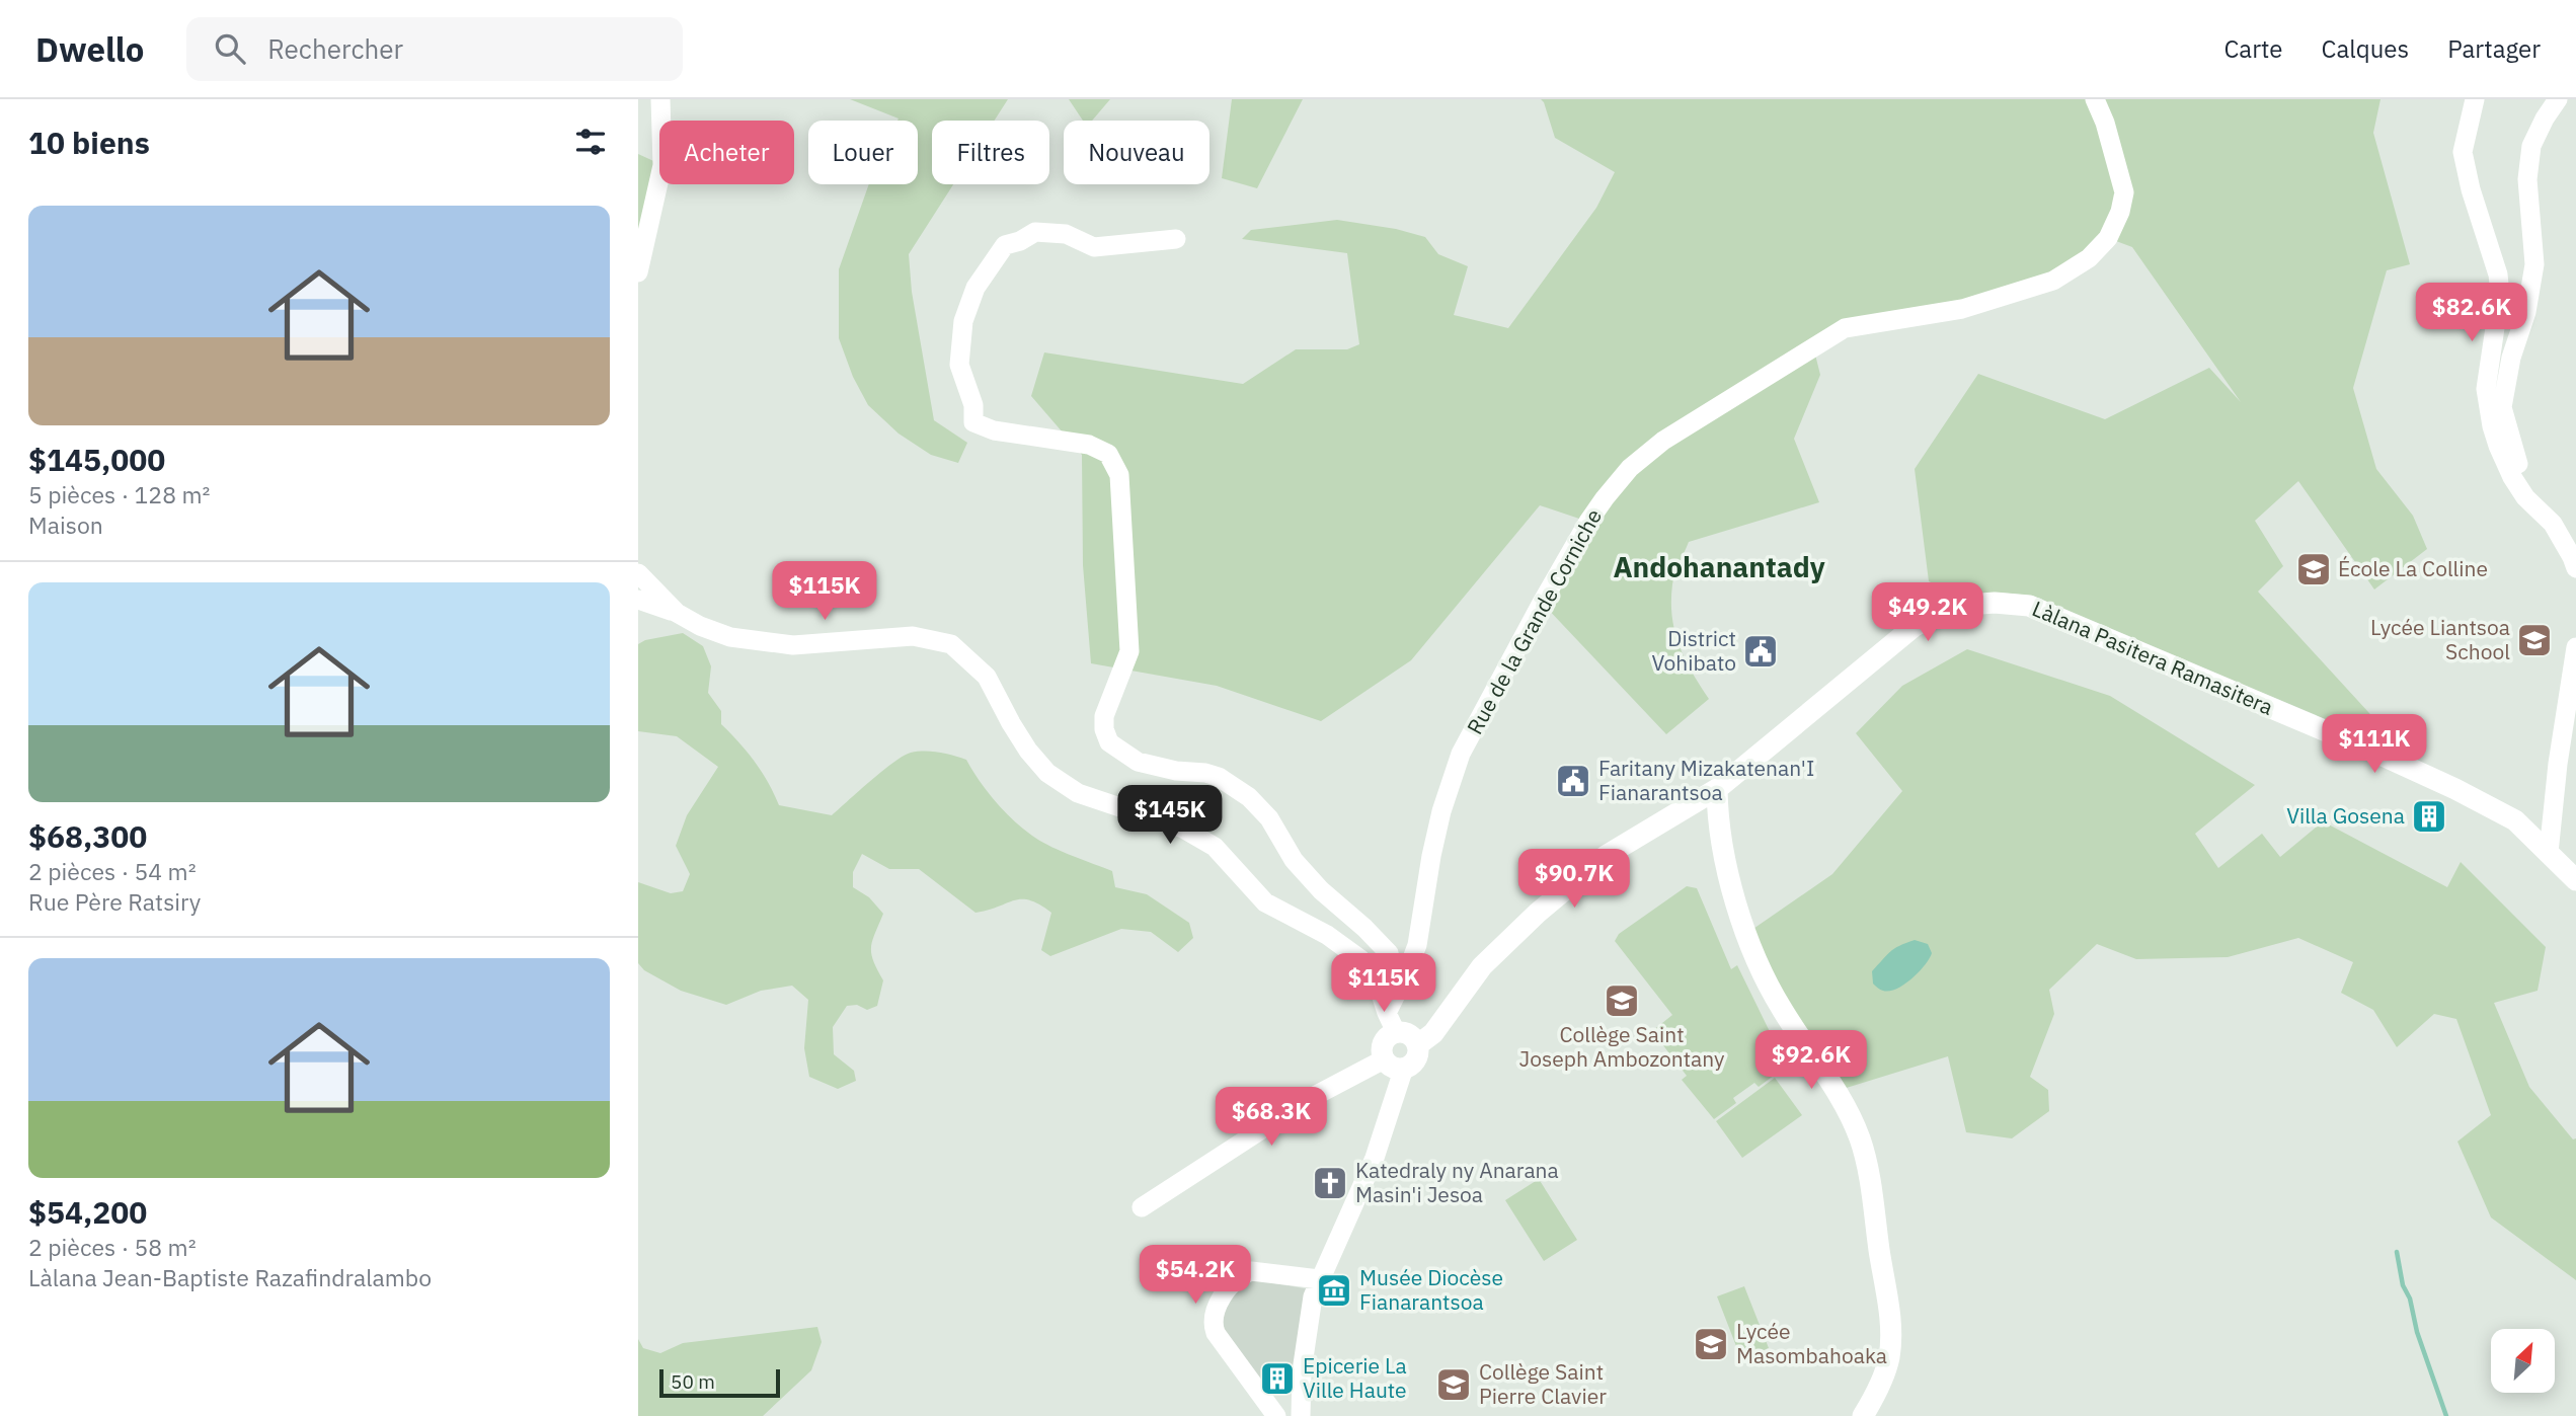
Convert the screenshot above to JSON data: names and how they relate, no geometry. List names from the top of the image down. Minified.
{"streets":{"street":["Rue de la Grande Corniche","Làlana Pasitera Ramasitera"]},"districts":["Andohanantady"],"places":{"school or university":["École La Colline","Lycée Liantsoa School","Collège Saint Joseph Ambozontany","Lycée Masombahoaka","Collège Saint Pierre Clavier"],"public building":["District Vohibato","Faritany Mizakatenan'I Fianarantsoa"],"building":["Villa Gosena","Epicerie La Ville Haute"],"church":["Katedraly ny Anarana Masin'i Jesoa"],"museum":["Musée Diocèse Fianarantsoa"]},"scale_bar":"50 m","north":"top right","page":{"header":"Dwello","search":"Rechercher","nav":["Carte","Calques","Partager"],"heading":"10 biens","chip":["Acheter","Louer","Filtres","Nouveau"],"list":[{"name":"$145,000","note":"5 pièces · 128 m² · Maison"},{"name":"$68,300","note":"2 pièces · 54 m² · Rue Père Ratsiry"},{"name":"$54,200","note":"2 pièces · 58 m² · Làlana Jean-Baptiste Razafindralambo"}],"price":["$82.6K","$115K","$49.2K","$111K","$145K","$90.7K","$115K","$92.6K","$68.3K","$54.2K"],"scale":"50 m"}}
